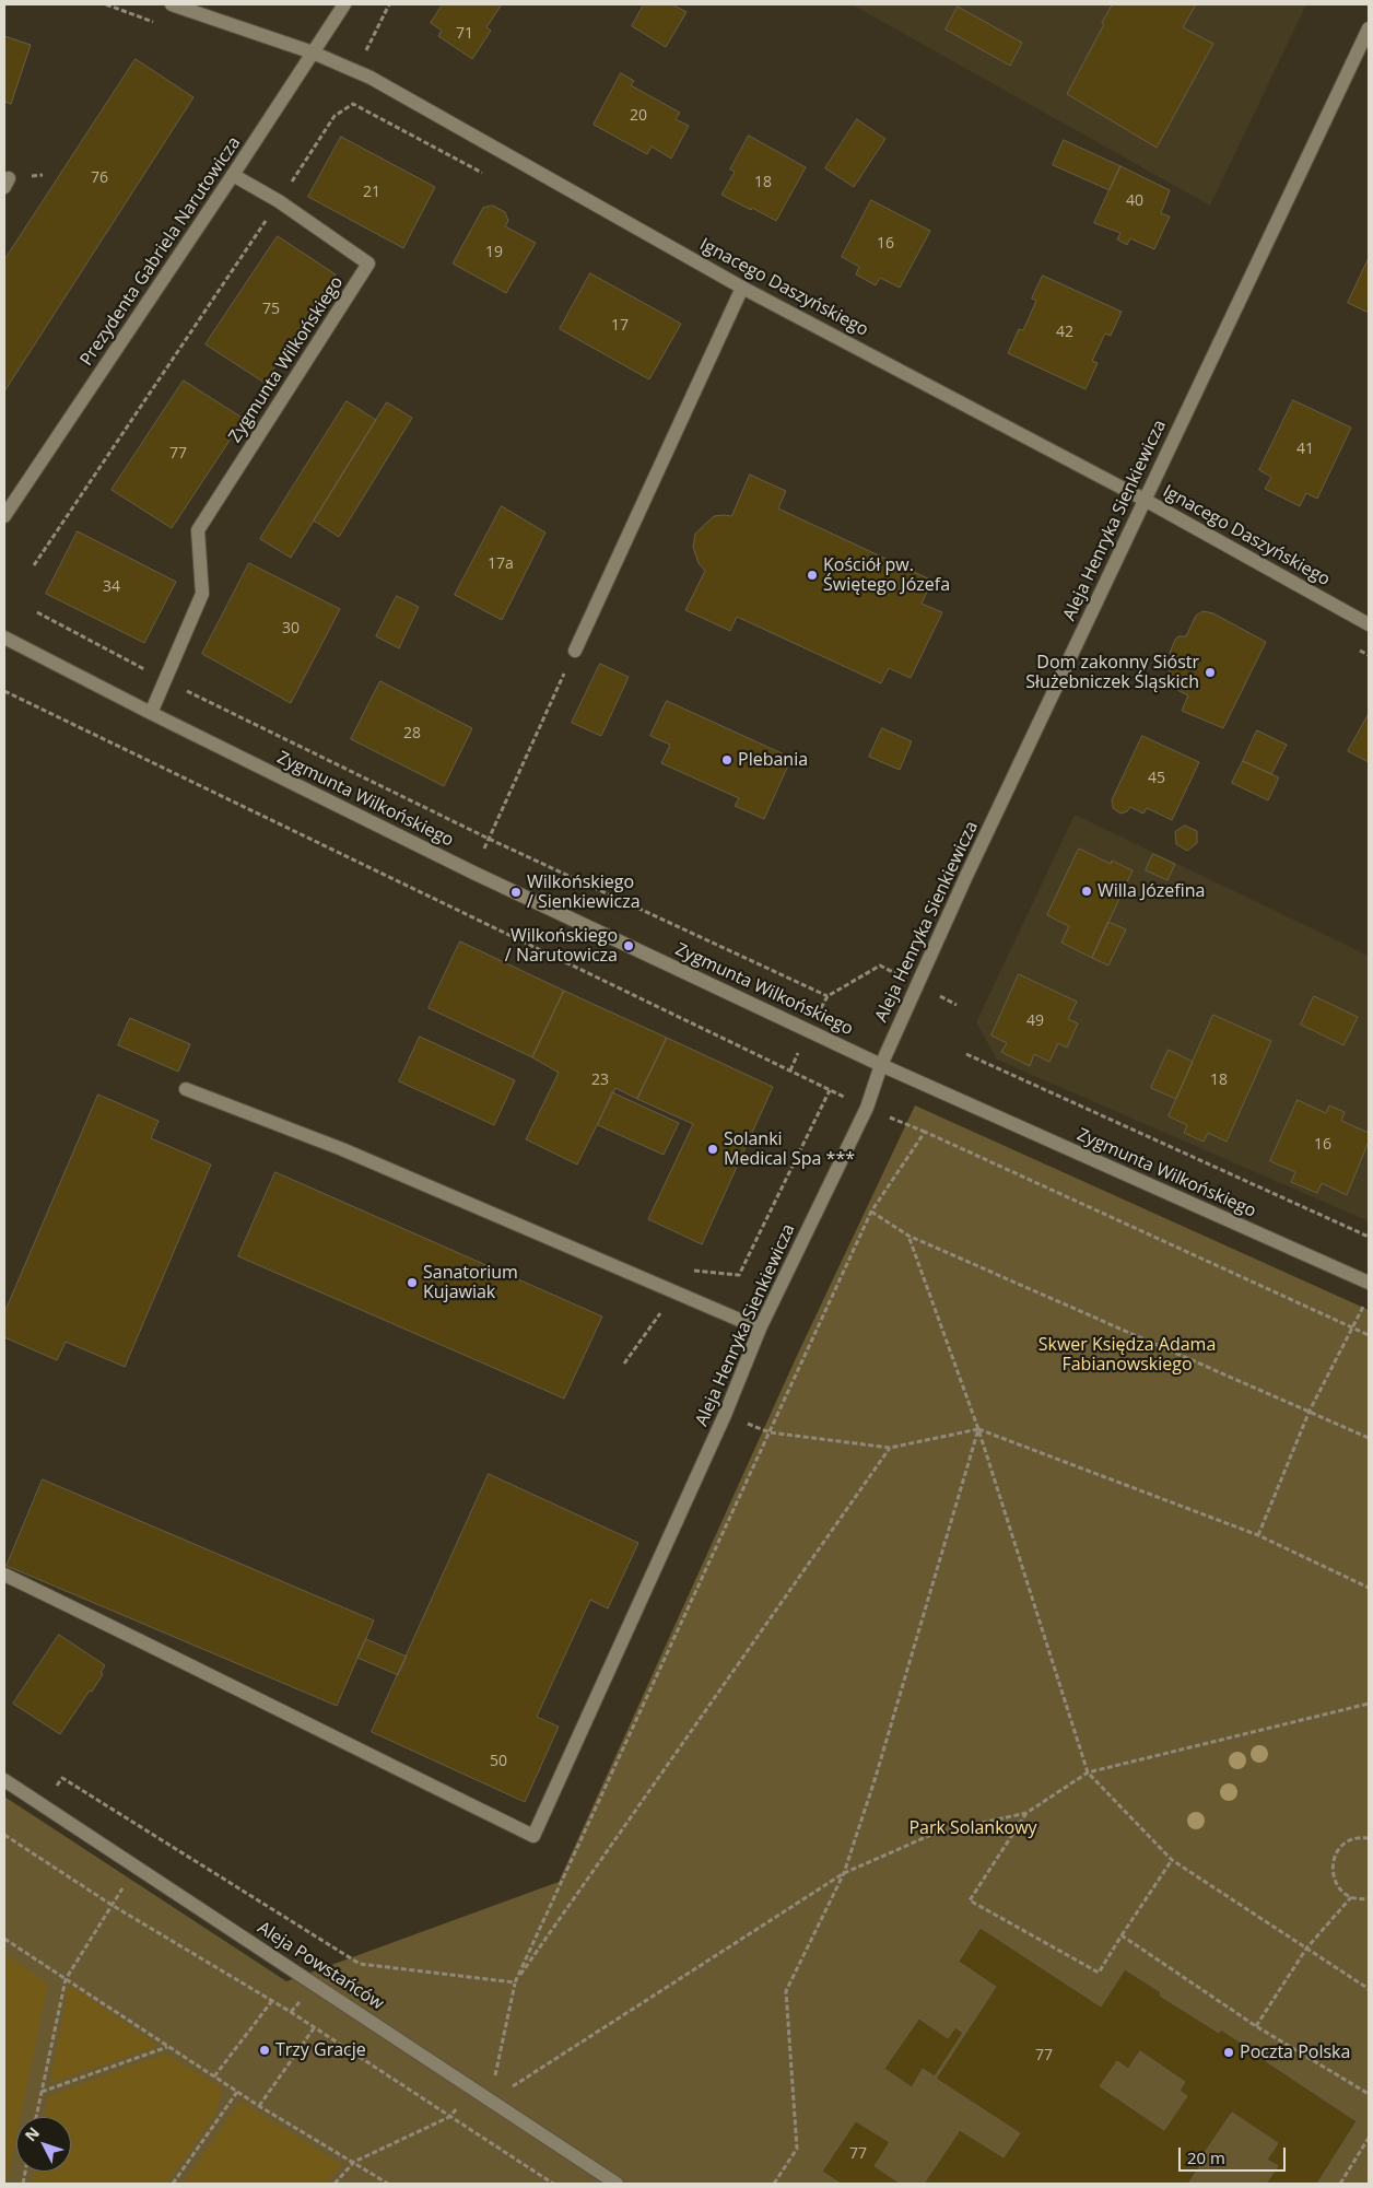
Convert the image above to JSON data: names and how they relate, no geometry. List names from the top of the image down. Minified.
{"streets":{"street":["Prezydenta Gabriela Narutowicza","Ignacego Daszyńskiego","Zygmunta Wilkońskiego","Aleja Henryka Sienkiewicza","Aleja Powstańców"]},"crossings":[["Prezydenta Gabriela Narutowicza","Ignacego Daszyńskiego"],["Prezydenta Gabriela Narutowicza","Zygmunta Wilkońskiego"],["Ignacego Daszyńskiego","Aleja Henryka Sienkiewicza"],["Zygmunta Wilkońskiego","Aleja Henryka Sienkiewicza"]],"parks":["Skwer Księdza Adama Fabianowskiego","Park Solankowy"],"places":["Kościół pw. Świętego Józefa","Dom zakonny Sióstr Służebniczek Śląskich","Plebania","Willa Józefina","Wilkońskiego / Sienkiewicza","Wilkońskiego / Narutowicza","Solanki Medical Spa ***","Sanatorium Kujawiak","Trzy Gracje","Poczta Polska"],"house_numbers":["71","20","76","18","21","40","16","19","75","17","42","41","77","17a","34","30","28","45","49","23","18","16","50","77","77"],"scale_bar":"20 m","north":"top left"}
